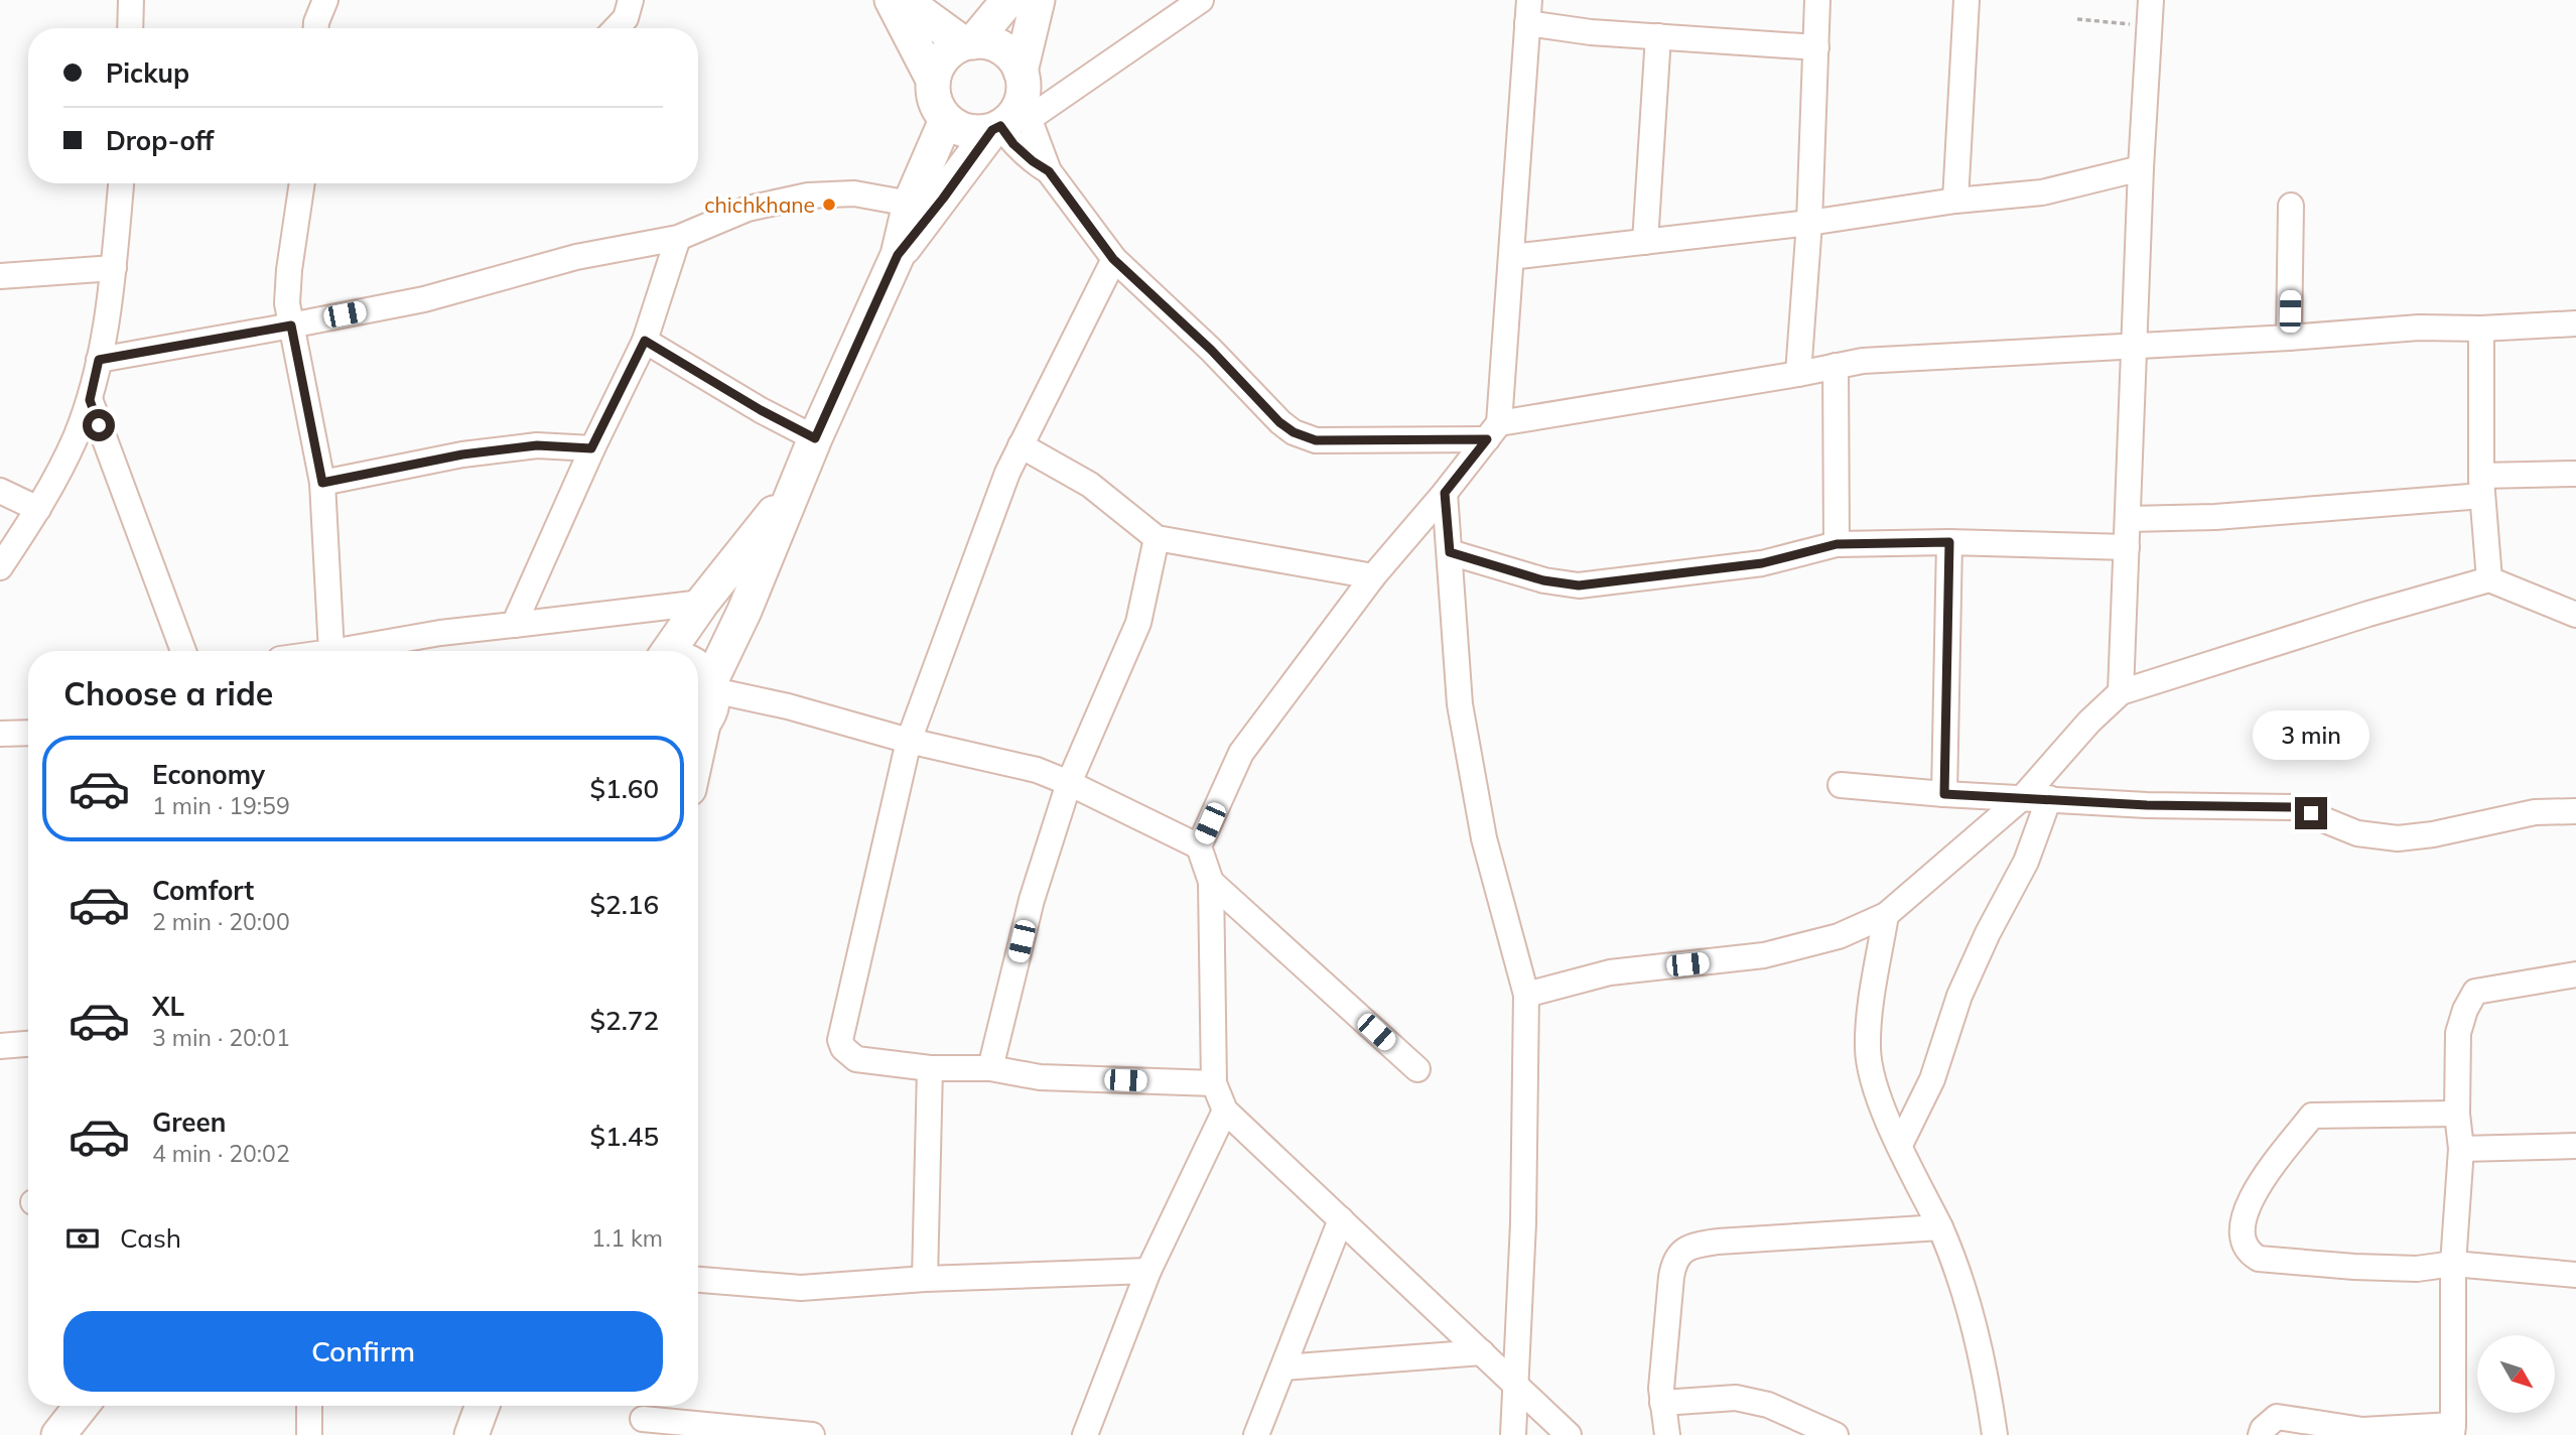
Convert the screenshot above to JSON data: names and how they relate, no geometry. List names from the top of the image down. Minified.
{"places":["chichkhane"],"north":"bottom right","page":{"banner":["Pickup","Drop-off"],"heading":"Choose a ride","bubble":"3 min","list":[{"name":"Economy","note":"1 min · 19:59","value":"$1.60"},{"name":"Comfort","note":"2 min · 20:00","value":"$2.16"},{"name":"XL","note":"3 min · 20:01","value":"$2.72"},{"name":"Green","note":"4 min · 20:02","value":"$1.45"}],"pay":["Cash","1.1 km"],"buttons":"Confirm"}}
